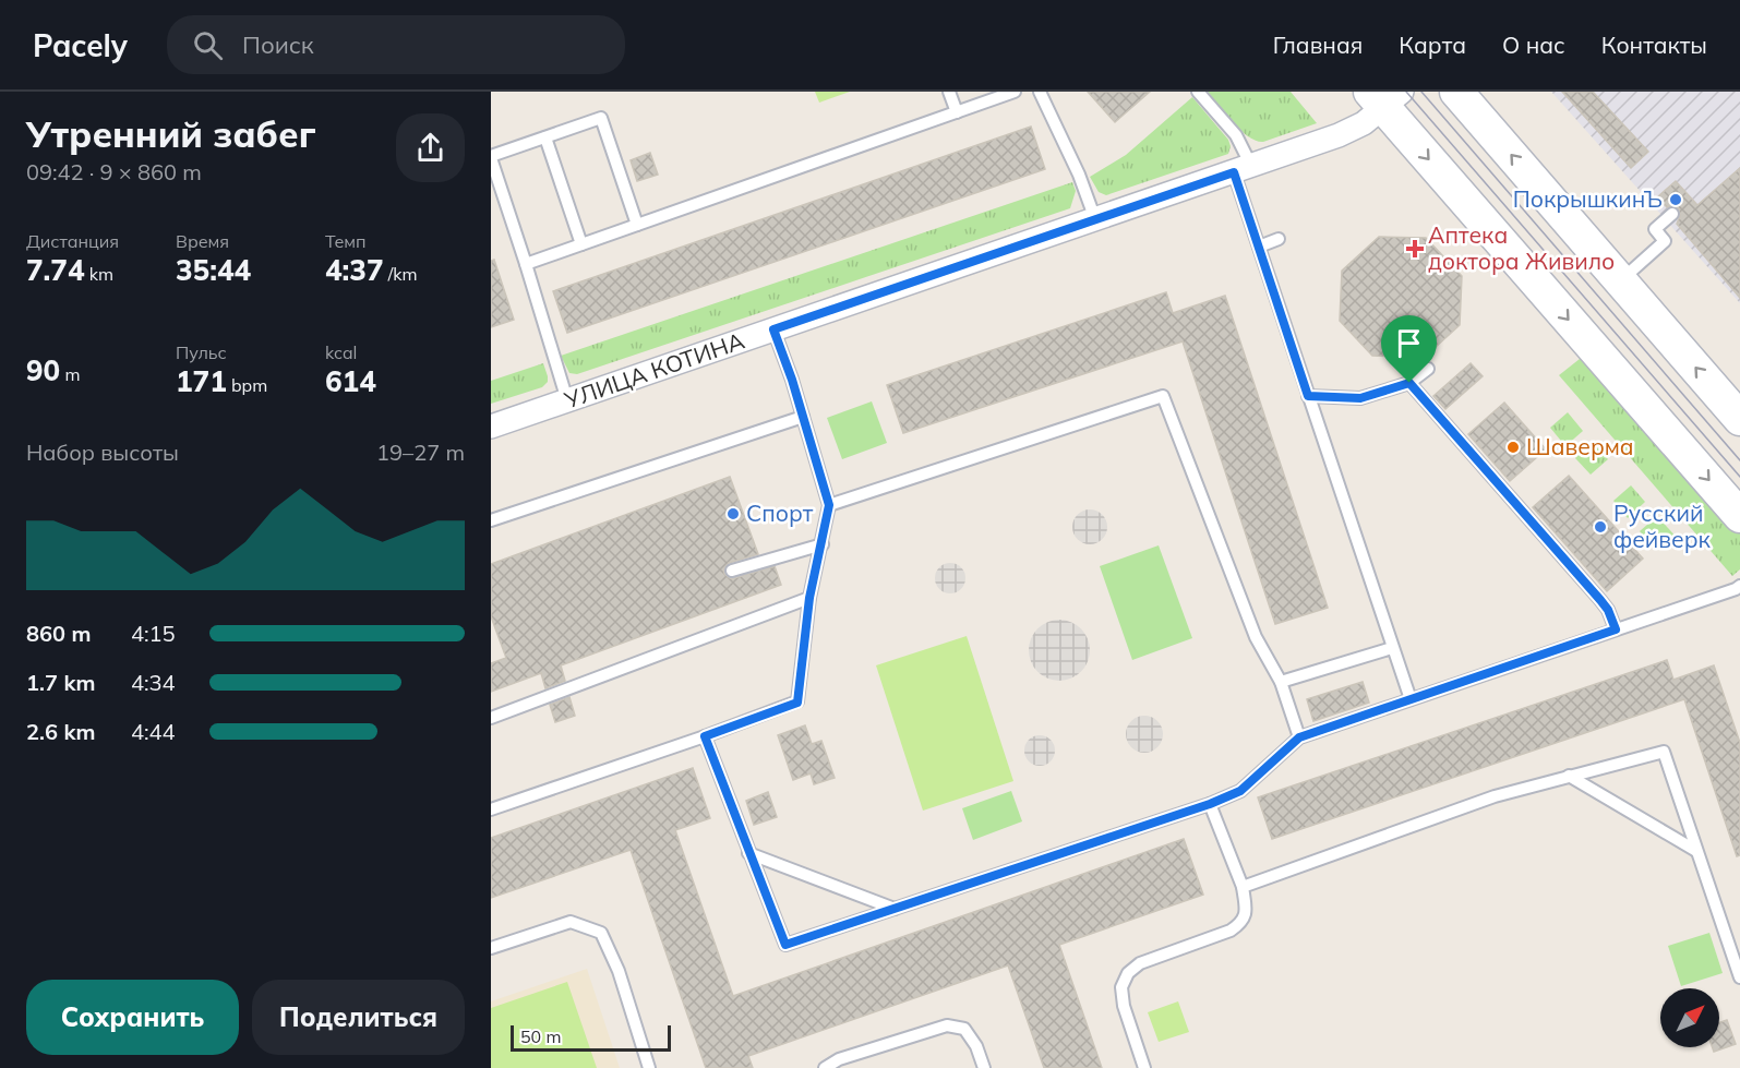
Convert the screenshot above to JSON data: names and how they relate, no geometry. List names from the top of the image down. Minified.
{"streets":{"street":["УЛИЦА КОТИНА"]},"places":{"other":["ПокрышкинЪ","Шаверма","Спорт","Русский фейверк"],"health":["Аптека доктора Живило"]},"scale_bar":"50 m","north":"top right","page":{"header":"Pacely","search":"Поиск","nav":["Главная","Карта","О нас","Контакты"],"heading":["Утренний забег","09:42 · 9 × 860 m"],"stats":[["Дистанция","7.74 km"],["Время","35:44"],["Темп","4:37 /km"],["90 m"],["Пульс","171 bpm"],["kcal","614"]],"chart":["Набор высоты","19–27 m"],"list":[{"name":"860 m","note":"4:15"},{"name":"1.7 km","note":"4:34"},{"name":"2.6 km","note":"4:44"}],"buttons":["Сохранить","Поделиться"],"scale":"50 m"}}
